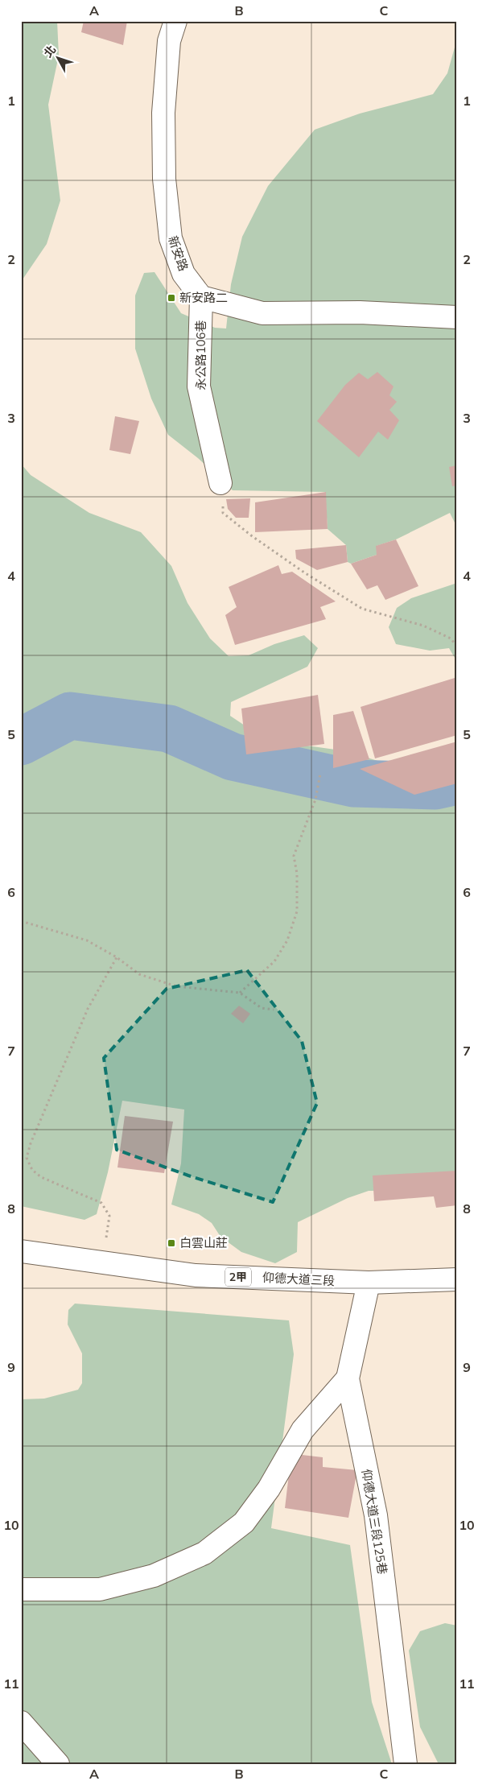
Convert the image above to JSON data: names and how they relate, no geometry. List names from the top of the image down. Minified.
{"streets":{"street":["新安路","永公路106巷","2甲","仰德大道三段","仰德大道三段125巷"]},"crossings":[["新安路","永公路106巷"],["仰德大道三段","仰德大道三段125巷"]],"places":{"transit":["新安路二","白雲山莊"]},"north":"top left","grid":{"columns":["A","B","C"],"rows":["1","2","3","4","5","6","7","8","9","10","11"]}}
